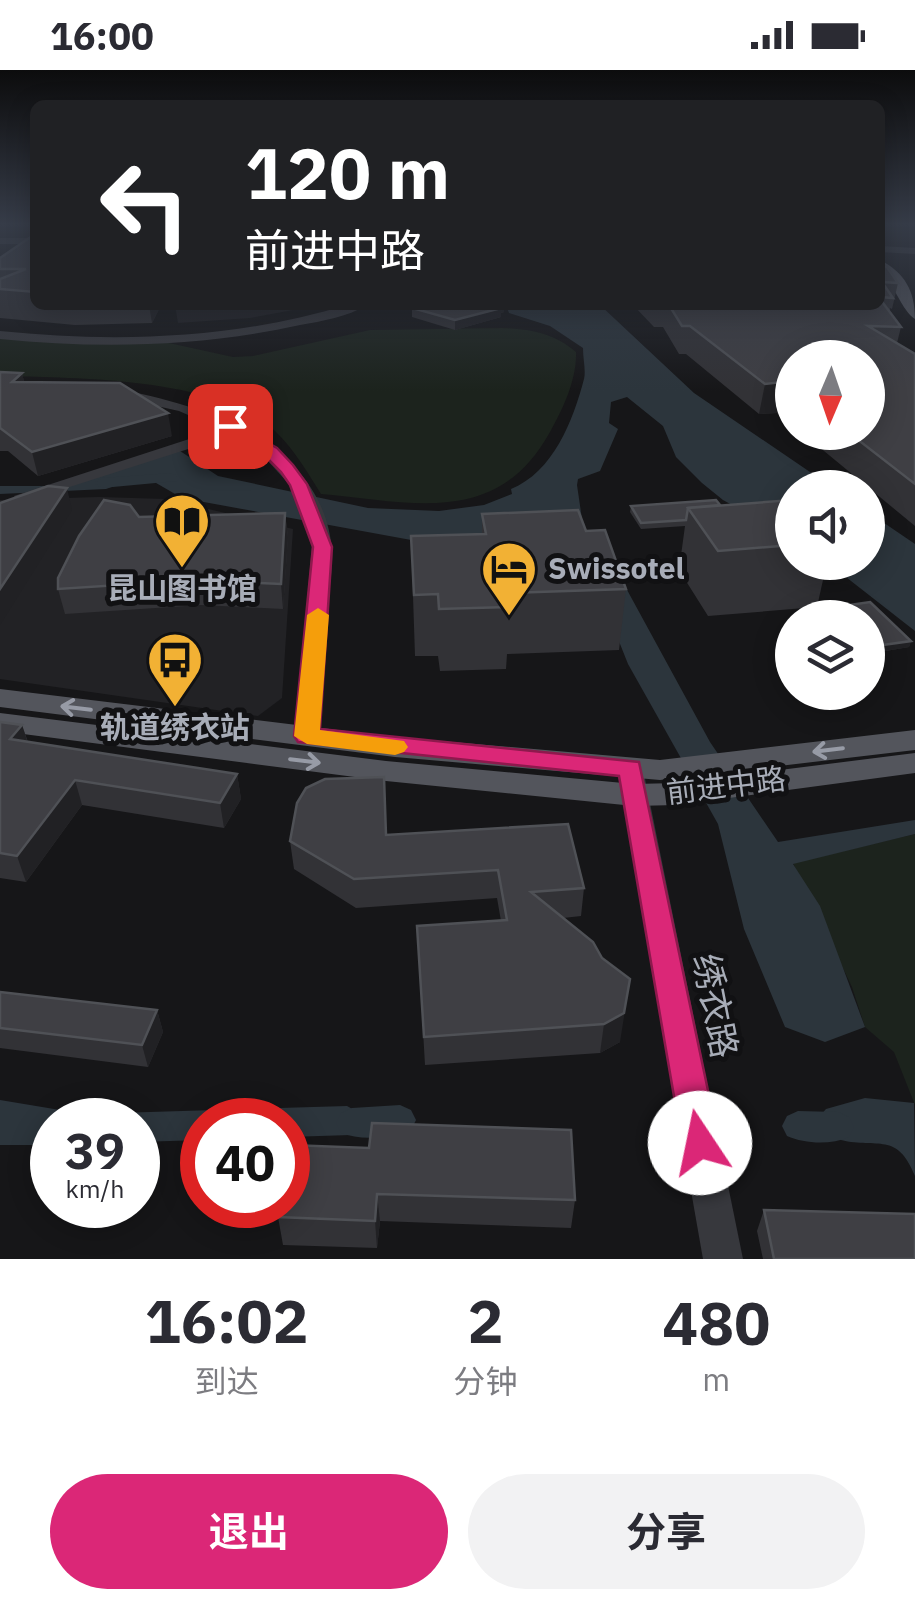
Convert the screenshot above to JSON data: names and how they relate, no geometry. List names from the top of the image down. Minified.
{"streets":{"main road":["前进中路"],"street":["绣衣路"]},"crossings":[["前进中路","绣衣路"]],"places":{"library":["昆山图书馆"],"hotel":["Swissotel"],"bus stop":["轨道绣衣站"]},"north":"bottom","page":{"status":"16:00","turn":["120 m","前进中路"],"speed":"39 km/h","limit":"40","eta":["16:02","到达","2","分钟","480","m"],"buttons":["退出","分享"]}}
